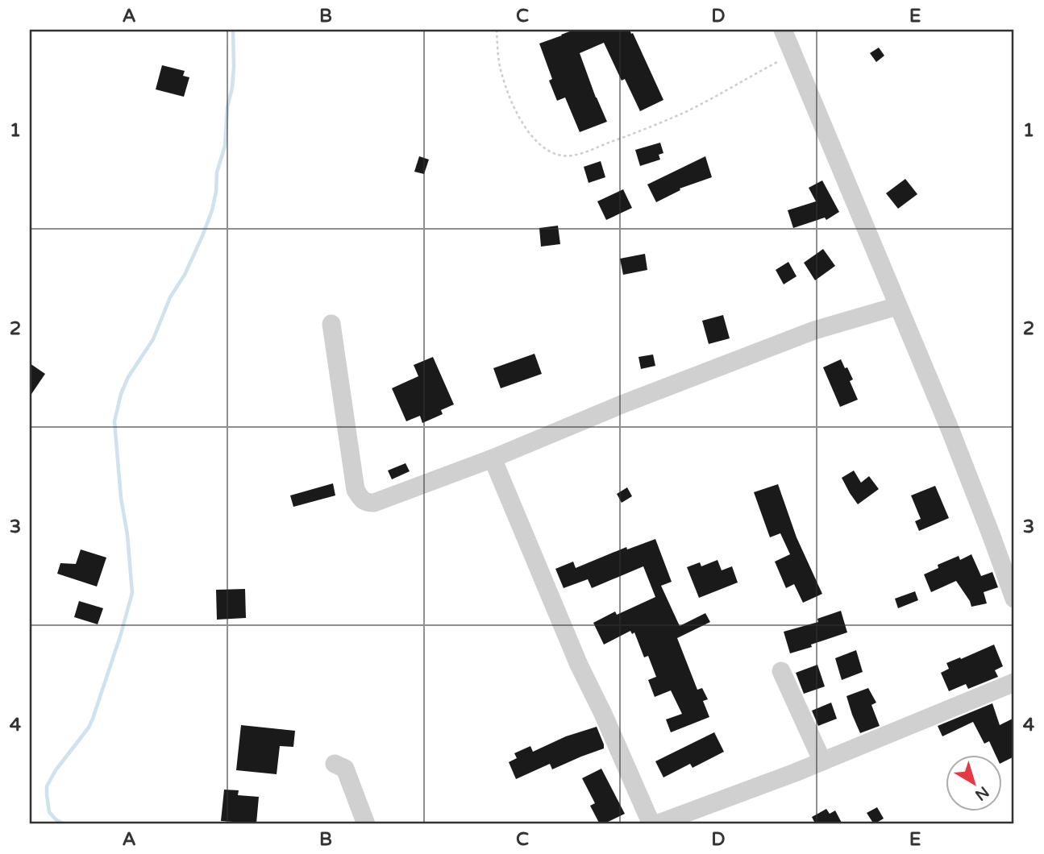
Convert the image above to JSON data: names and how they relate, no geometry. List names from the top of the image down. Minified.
{"north":"bottom right","grid":{"columns":["A","B","C","D","E"],"rows":["1","2","3","4"]}}
